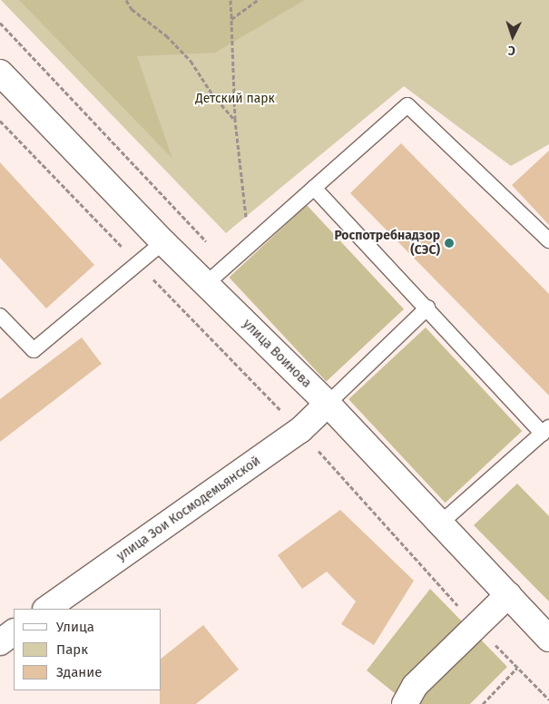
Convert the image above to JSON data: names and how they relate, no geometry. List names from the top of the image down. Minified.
{"streets":{"street":["улица Воинова","улица Зои Космодемьянской"]},"crossings":[["улица Воинова","улица Зои Космодемьянской"]],"parks":["Детский парк"],"places":["Роспотребнадзор (СЭС)"],"legend":["Улица","Парк","Здание"],"north":"bottom"}
